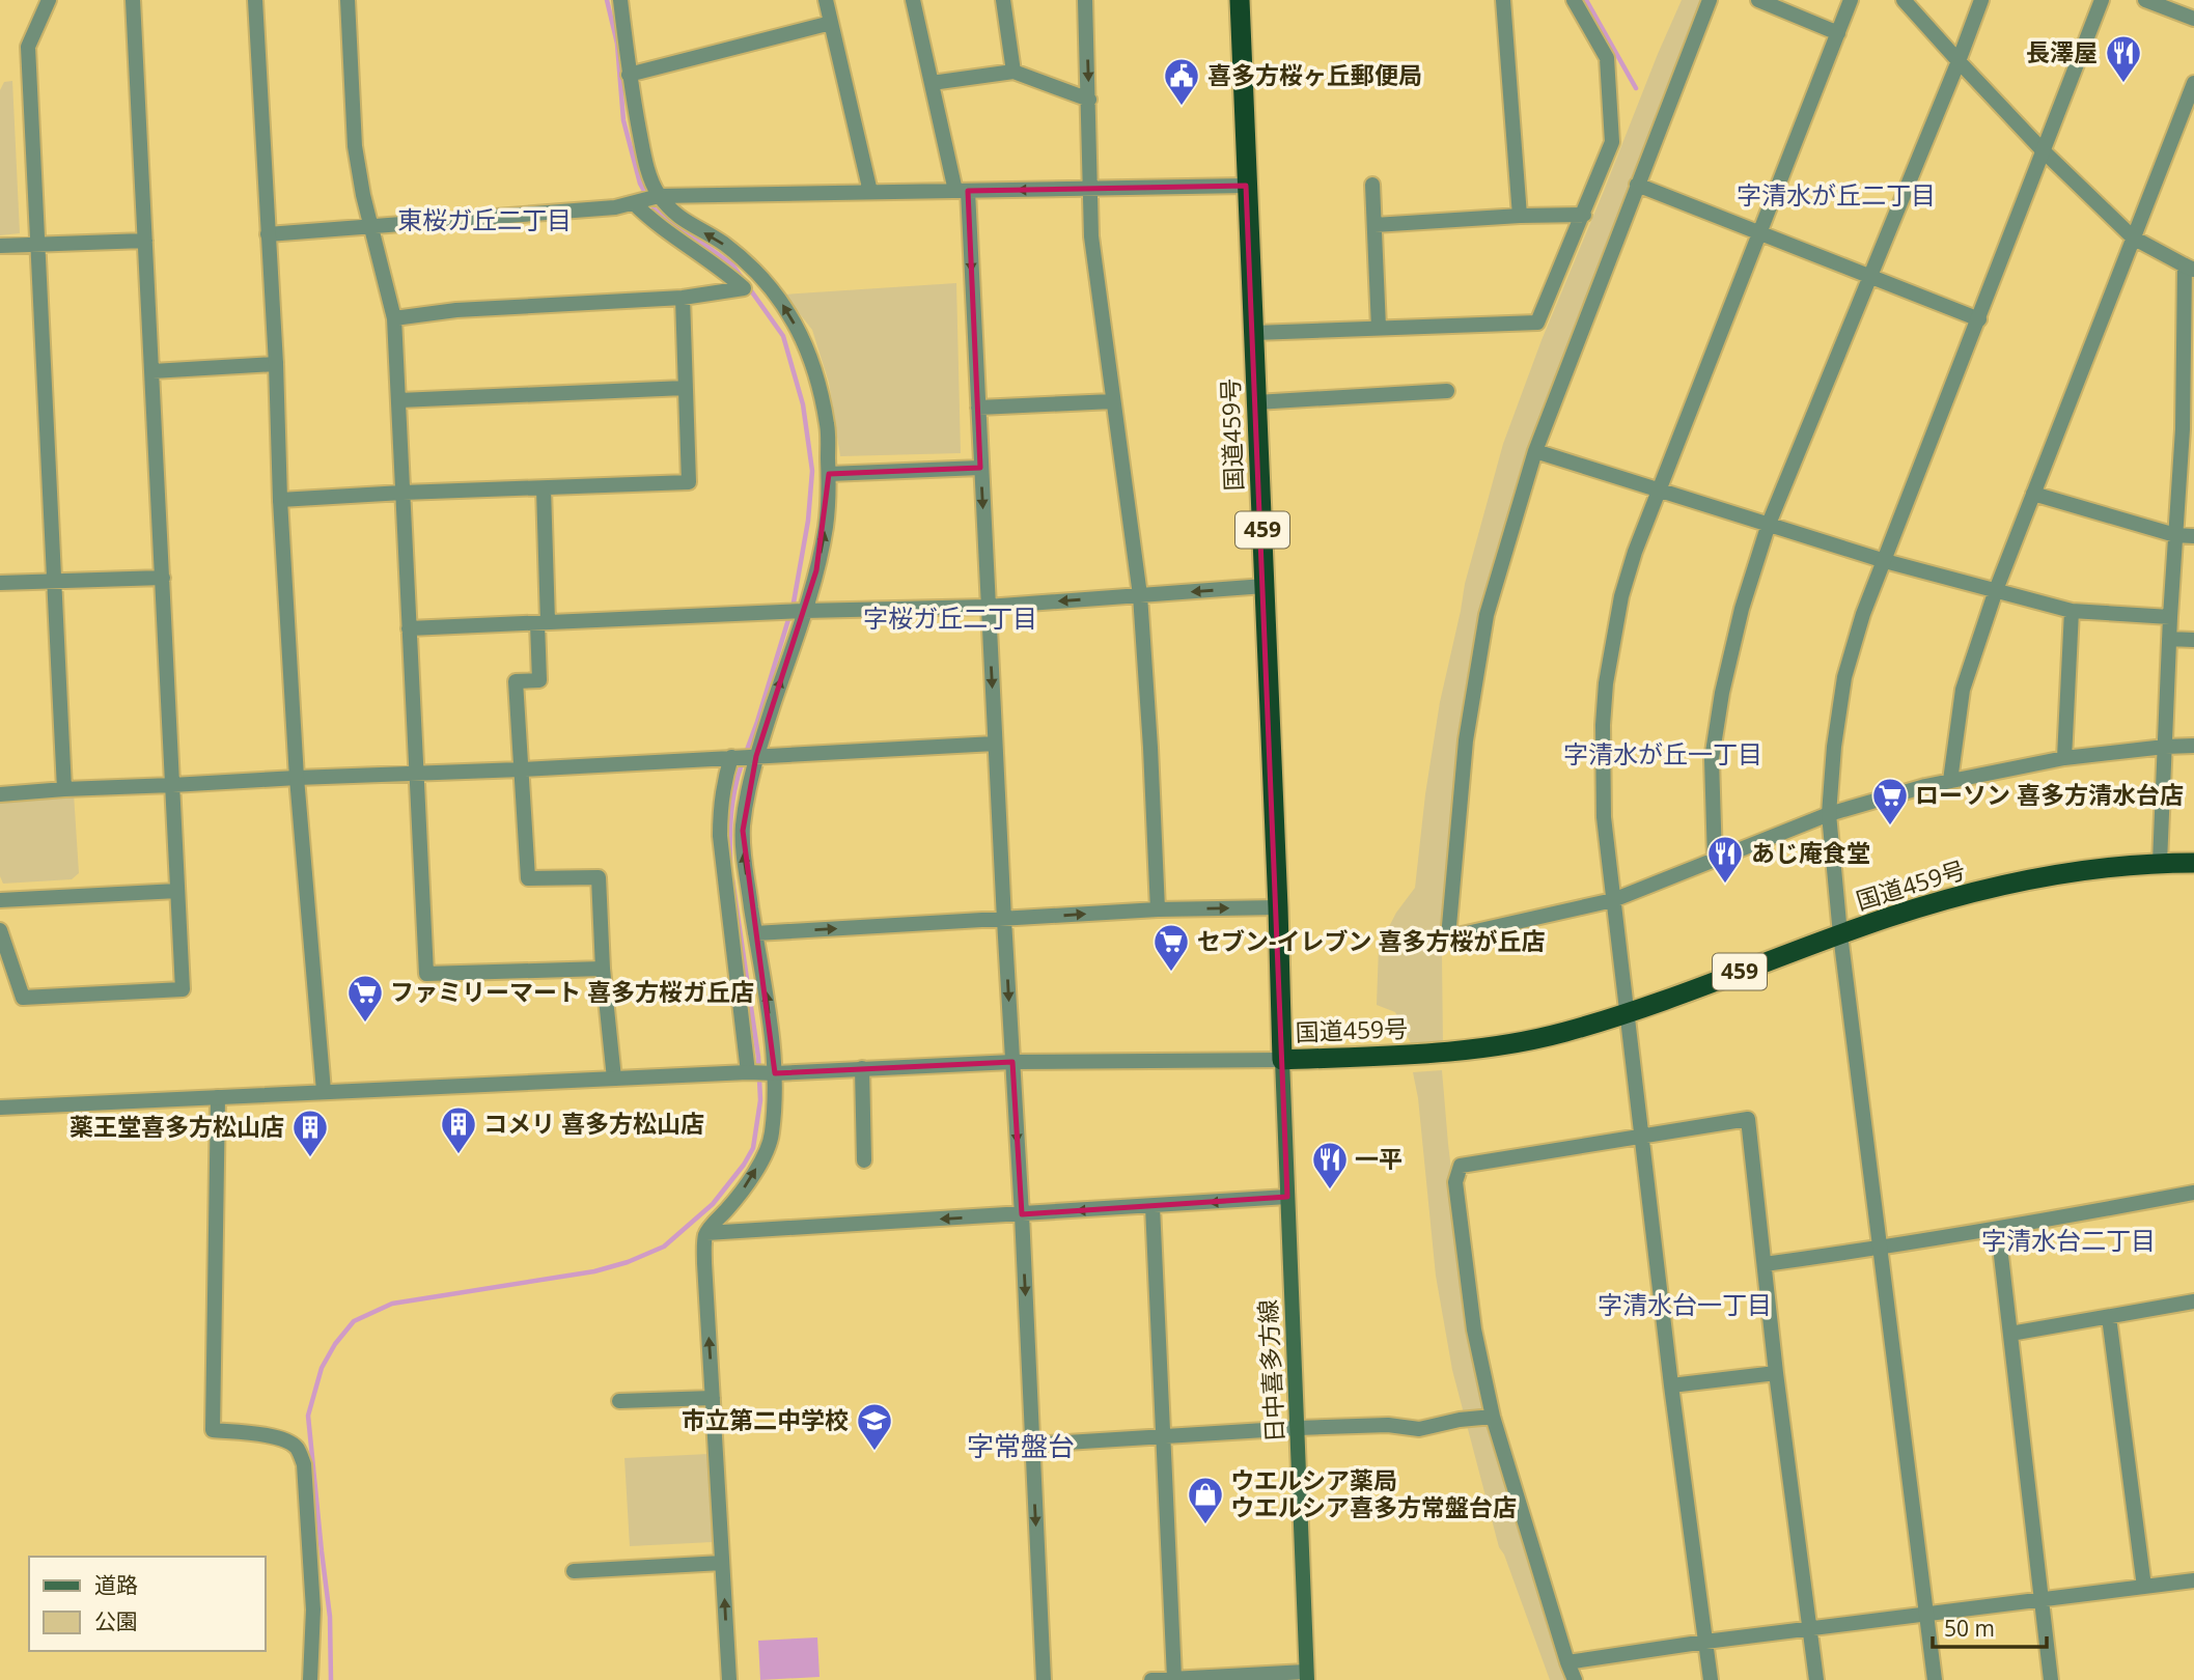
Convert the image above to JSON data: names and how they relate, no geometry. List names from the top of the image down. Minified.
{"streets":{"highway":["国道459号","459"],"main road":["日中喜多方線"]},"crossings":[["国道459号","日中喜多方線"]],"districts":["字清水が丘二丁目","東桜ガ丘二丁目","字桜ガ丘二丁目","字清水が丘一丁目","字清水台二丁目","字清水台一丁目","字常盤台"],"places":{"restaurant":["長澤屋","あじ庵食堂","一平"],"public building":["喜多方桜ヶ丘郵便局"],"supermarket":["ローソン 喜多方清水台店","セブン-イレブン 喜多方桜が丘店","ファミリーマート 喜多方桜ガ丘店"],"building":["コメリ 喜多方松山店","薬王堂喜多方松山店"],"school or university":["市立第二中学校"],"shop":["ウエルシア薬局 ウエルシア喜多方常盤台店"]},"legend":["道路","公園"],"scale_bar":"50 m"}
